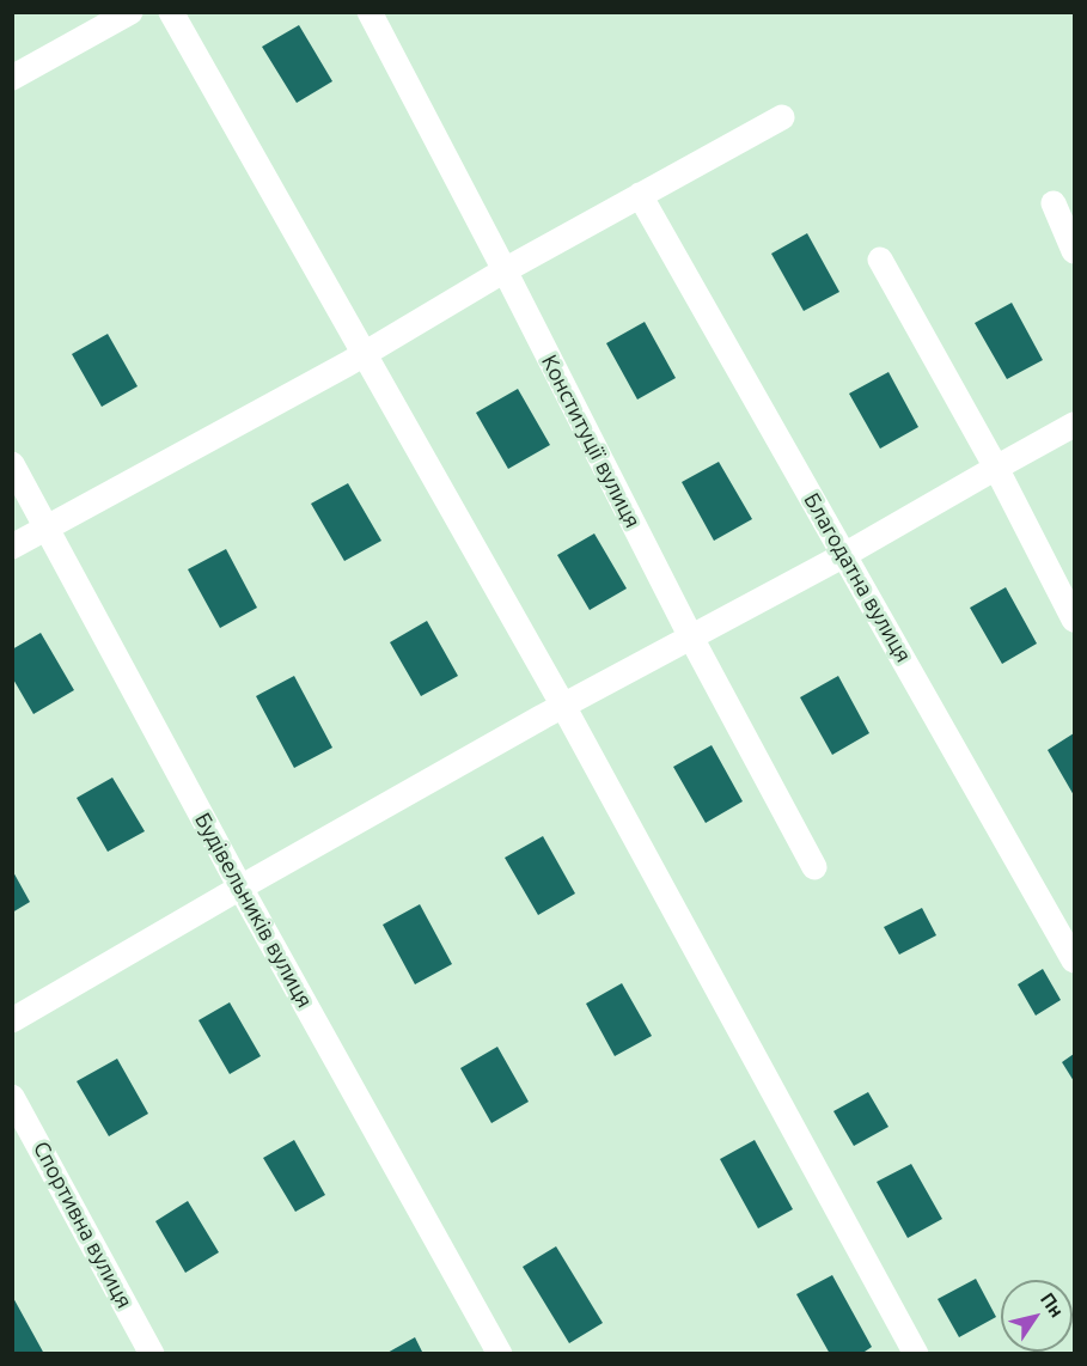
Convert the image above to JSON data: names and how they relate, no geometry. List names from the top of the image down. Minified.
{"streets":{"street":["Конституції вулиця","Благодатна вулиця","Будівельників вулиця","Спортивна вулиця"]},"north":"top right"}
